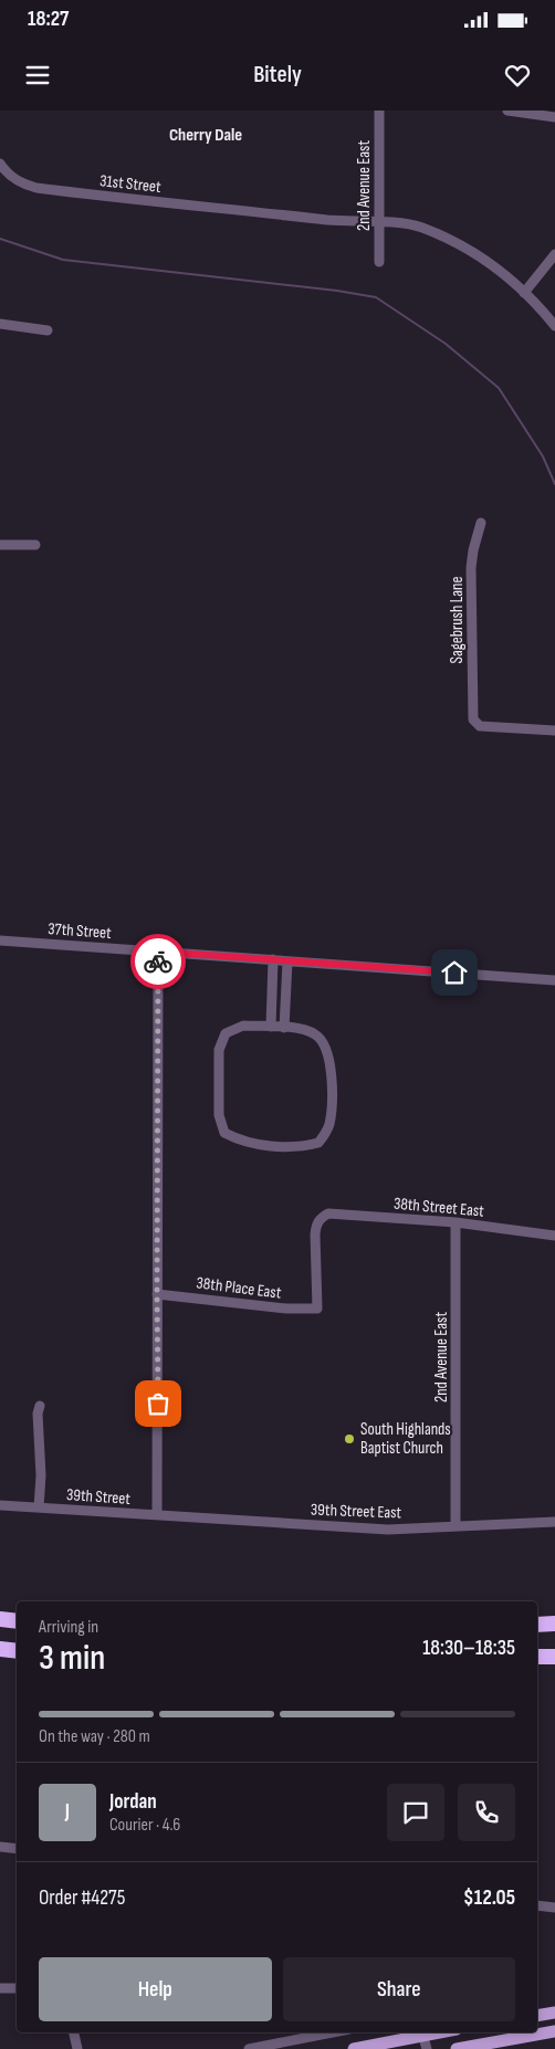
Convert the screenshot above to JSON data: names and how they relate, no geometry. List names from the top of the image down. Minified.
{"streets":{"street":["31st Street","2nd Avenue East","Sagebrush Lane","37th Street","38th Street East","38th Place East","39th Street","39th Street East"]},"crossings":[["31st Street","2nd Avenue East"],["2nd Avenue East","38th Street East"],["2nd Avenue East","39th Street East"],["38th Street East","38th Place East"],["39th Street","39th Street East"]],"districts":["Cherry Dale"],"places":["South Highlands Baptist Church"],"page":{"status":"18:27","header":"Bitely","heading":["3 min","Arriving in","18:30–18:35"],"panel":["Jordan","Courier · 4.6","Order #4275","$12.05"],"bar":"On the way · 280 m","round":"J","buttons":["Help","Share"]}}
